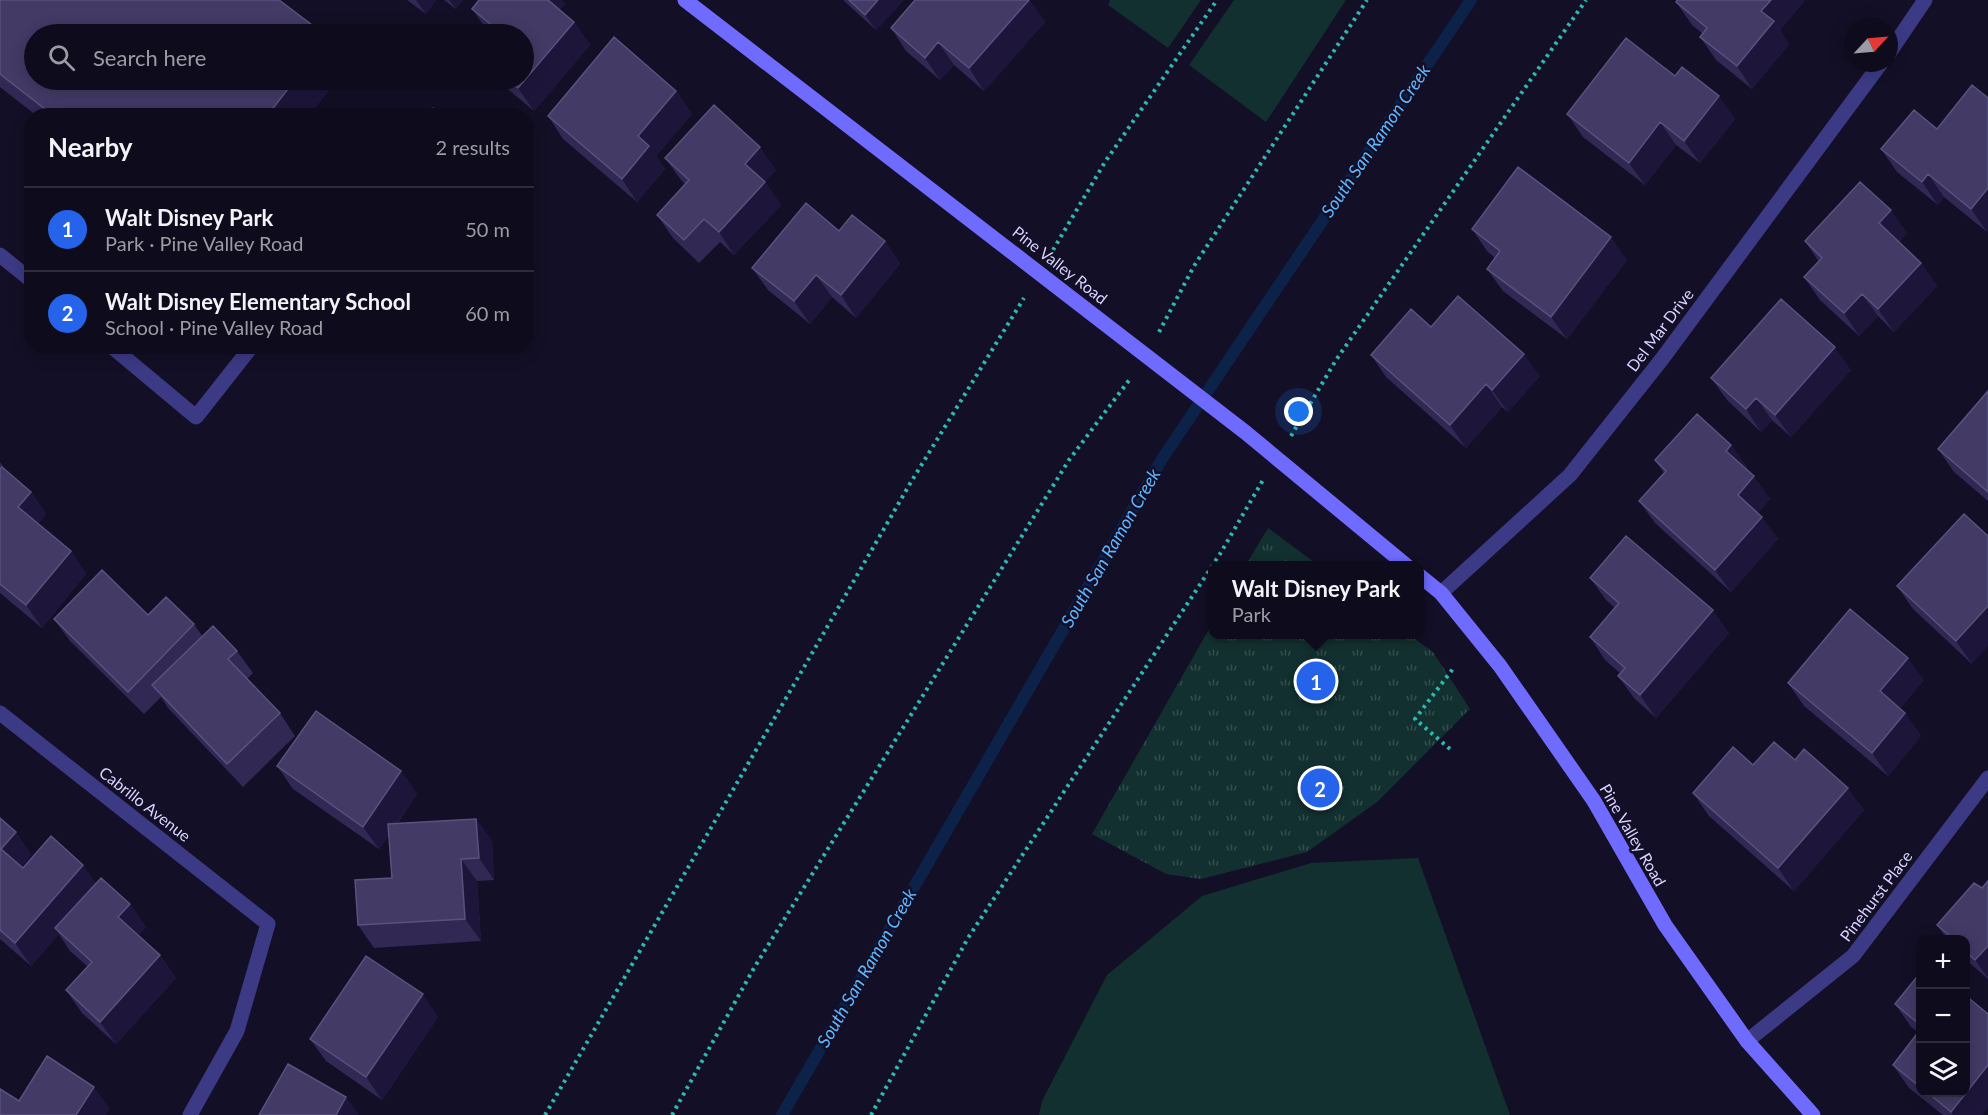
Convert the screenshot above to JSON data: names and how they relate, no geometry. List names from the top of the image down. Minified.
{"streets":{"street":["Pine Valley Road","Del Mar Drive","Cabrillo Avenue","Pinehurst Place"]},"crossings":[["Pine Valley Road","Del Mar Drive"],["Pine Valley Road","Pinehurst Place"]],"water":["South San Ramon Creek"],"north":"top right","page":{"search":"Search here","heading":["Nearby","2 results"],"list":[{"mark":"1","name":"Walt Disney Park","note":"Park · Pine Valley Road","value":"50 m"},{"mark":"2","name":"Walt Disney Elementary School","note":"School · Pine Valley Road","value":"60 m"}],"popup":["Walt Disney Park","Park"],"pins":["1","2"],"map_buttons":["+","−"]}}
